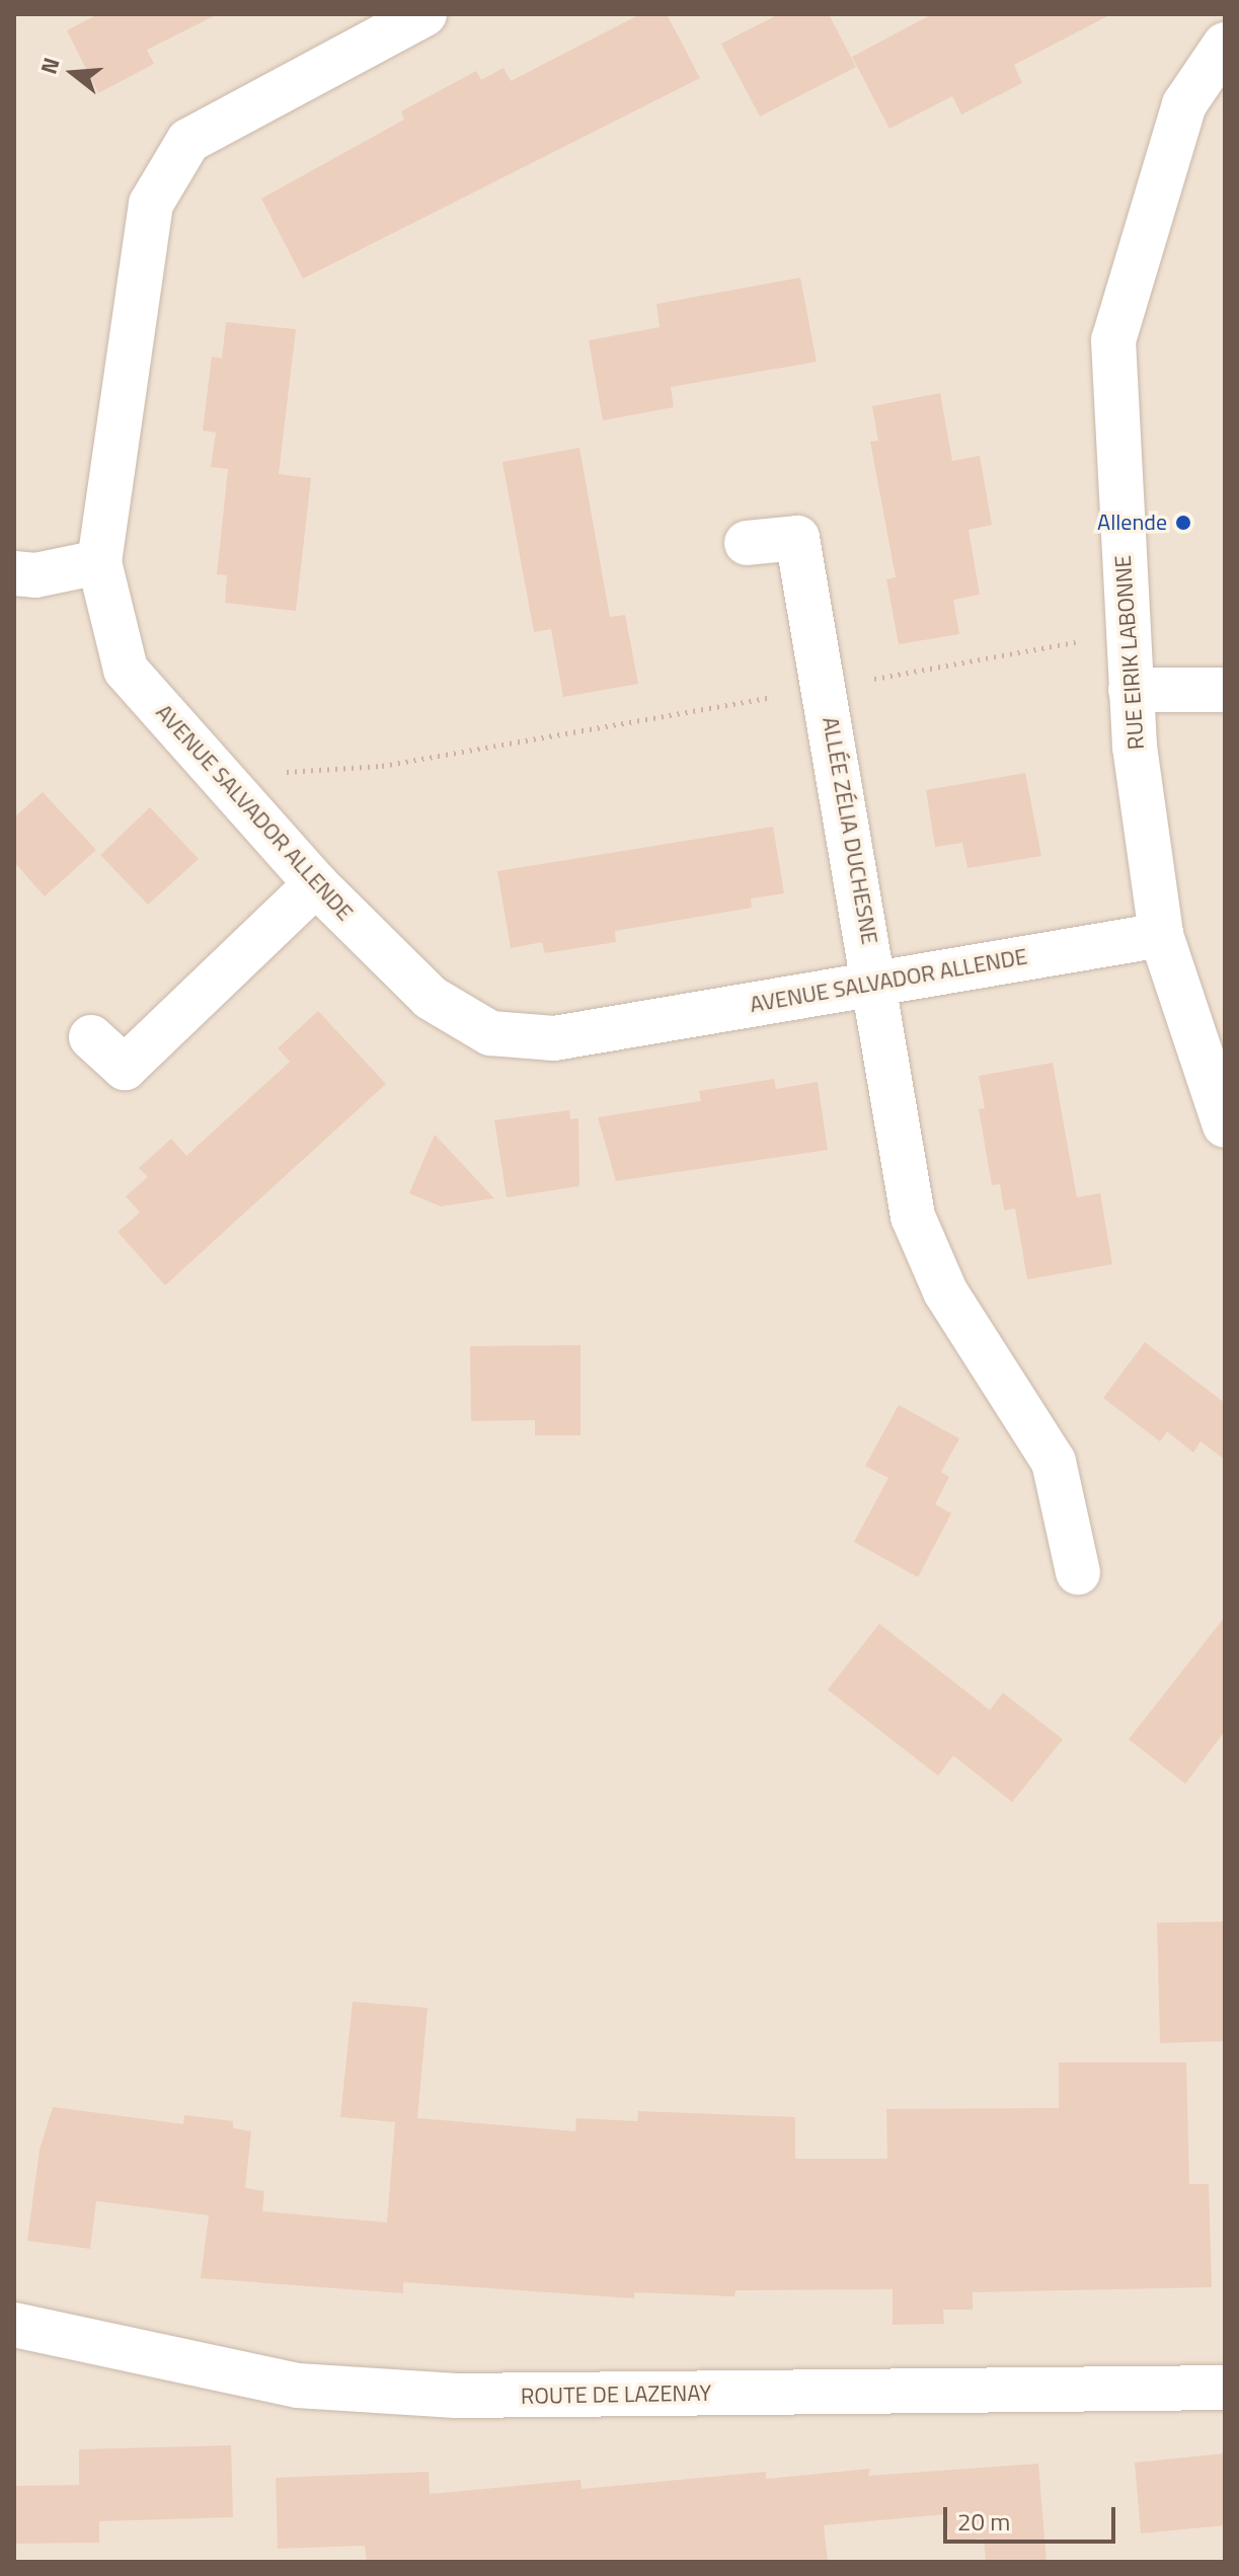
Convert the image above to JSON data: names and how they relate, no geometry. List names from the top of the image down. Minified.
{"streets":{"street":["RUE EIRIK LABONNE","AVENUE SALVADOR ALLENDE","ALLÉE ZÉLIA DUCHESNE","ROUTE DE LAZENAY"]},"crossings":[["RUE EIRIK LABONNE","AVENUE SALVADOR ALLENDE"],["AVENUE SALVADOR ALLENDE","ALLÉE ZÉLIA DUCHESNE"]],"places":["Allende"],"scale_bar":"20 m","north":"left"}
